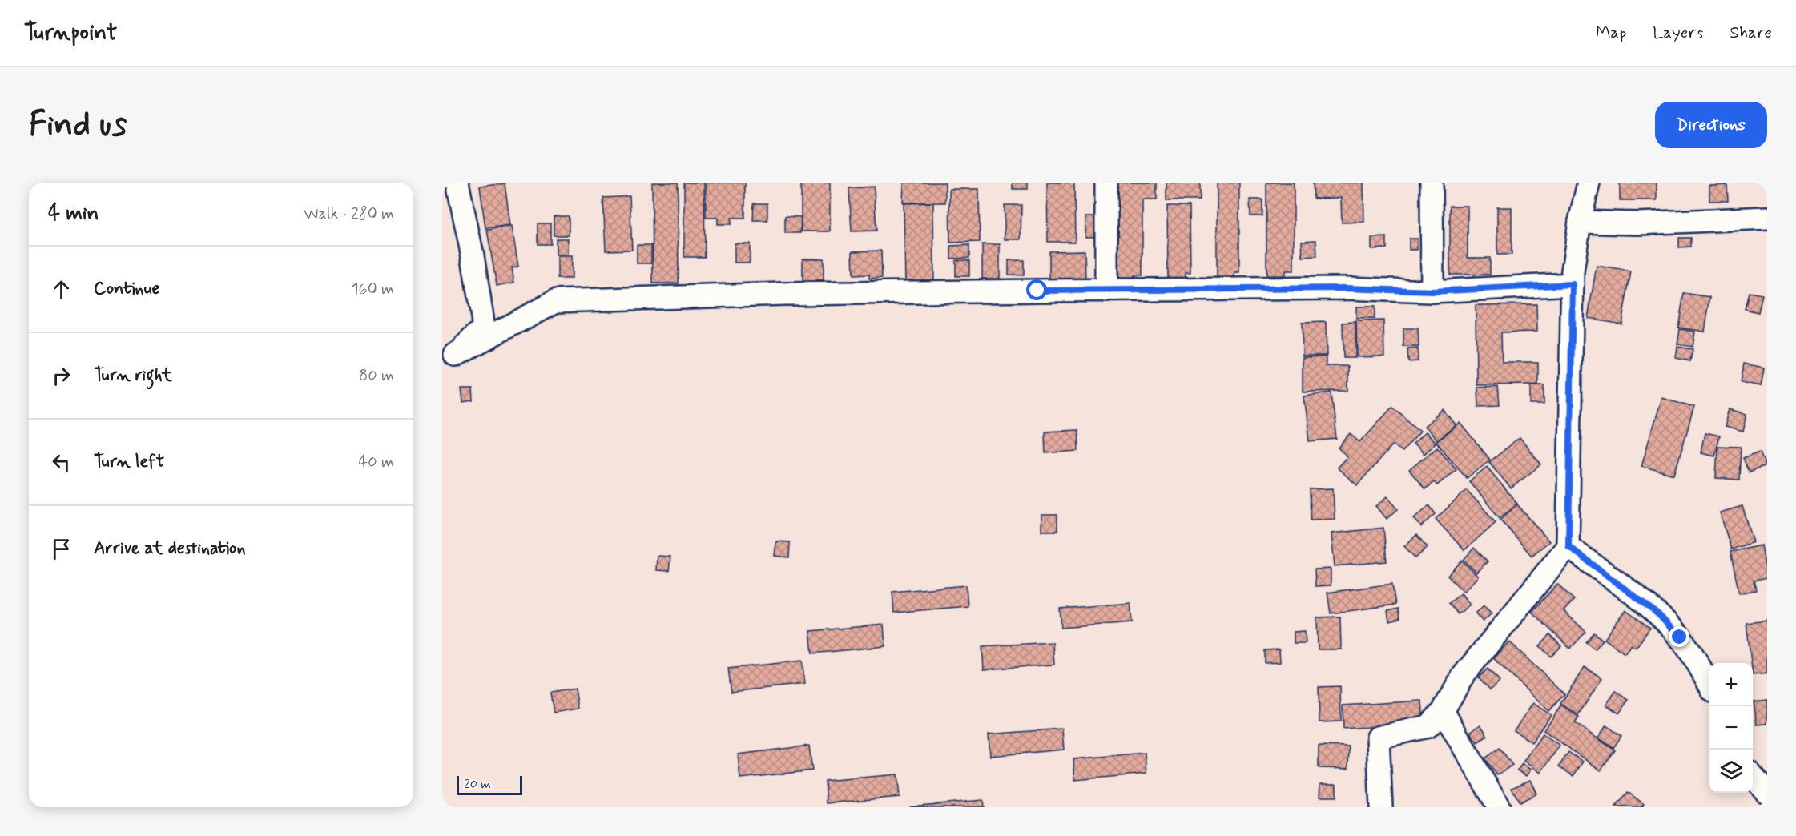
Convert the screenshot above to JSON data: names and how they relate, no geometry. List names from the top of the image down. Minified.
{"scale_bar":"20 m","page":{"header":"Turnpoint","nav":["Map","Layers","Share"],"buttons":"Directions","title":"Find us","heading":["4 min","Walk · 280 m"],"list":[["Continue","160 m"],["Turn right","80 m"],["Turn left","40 m"],"Arrive at destination"],"map_buttons":["+","−"],"scale":"20 m"}}
